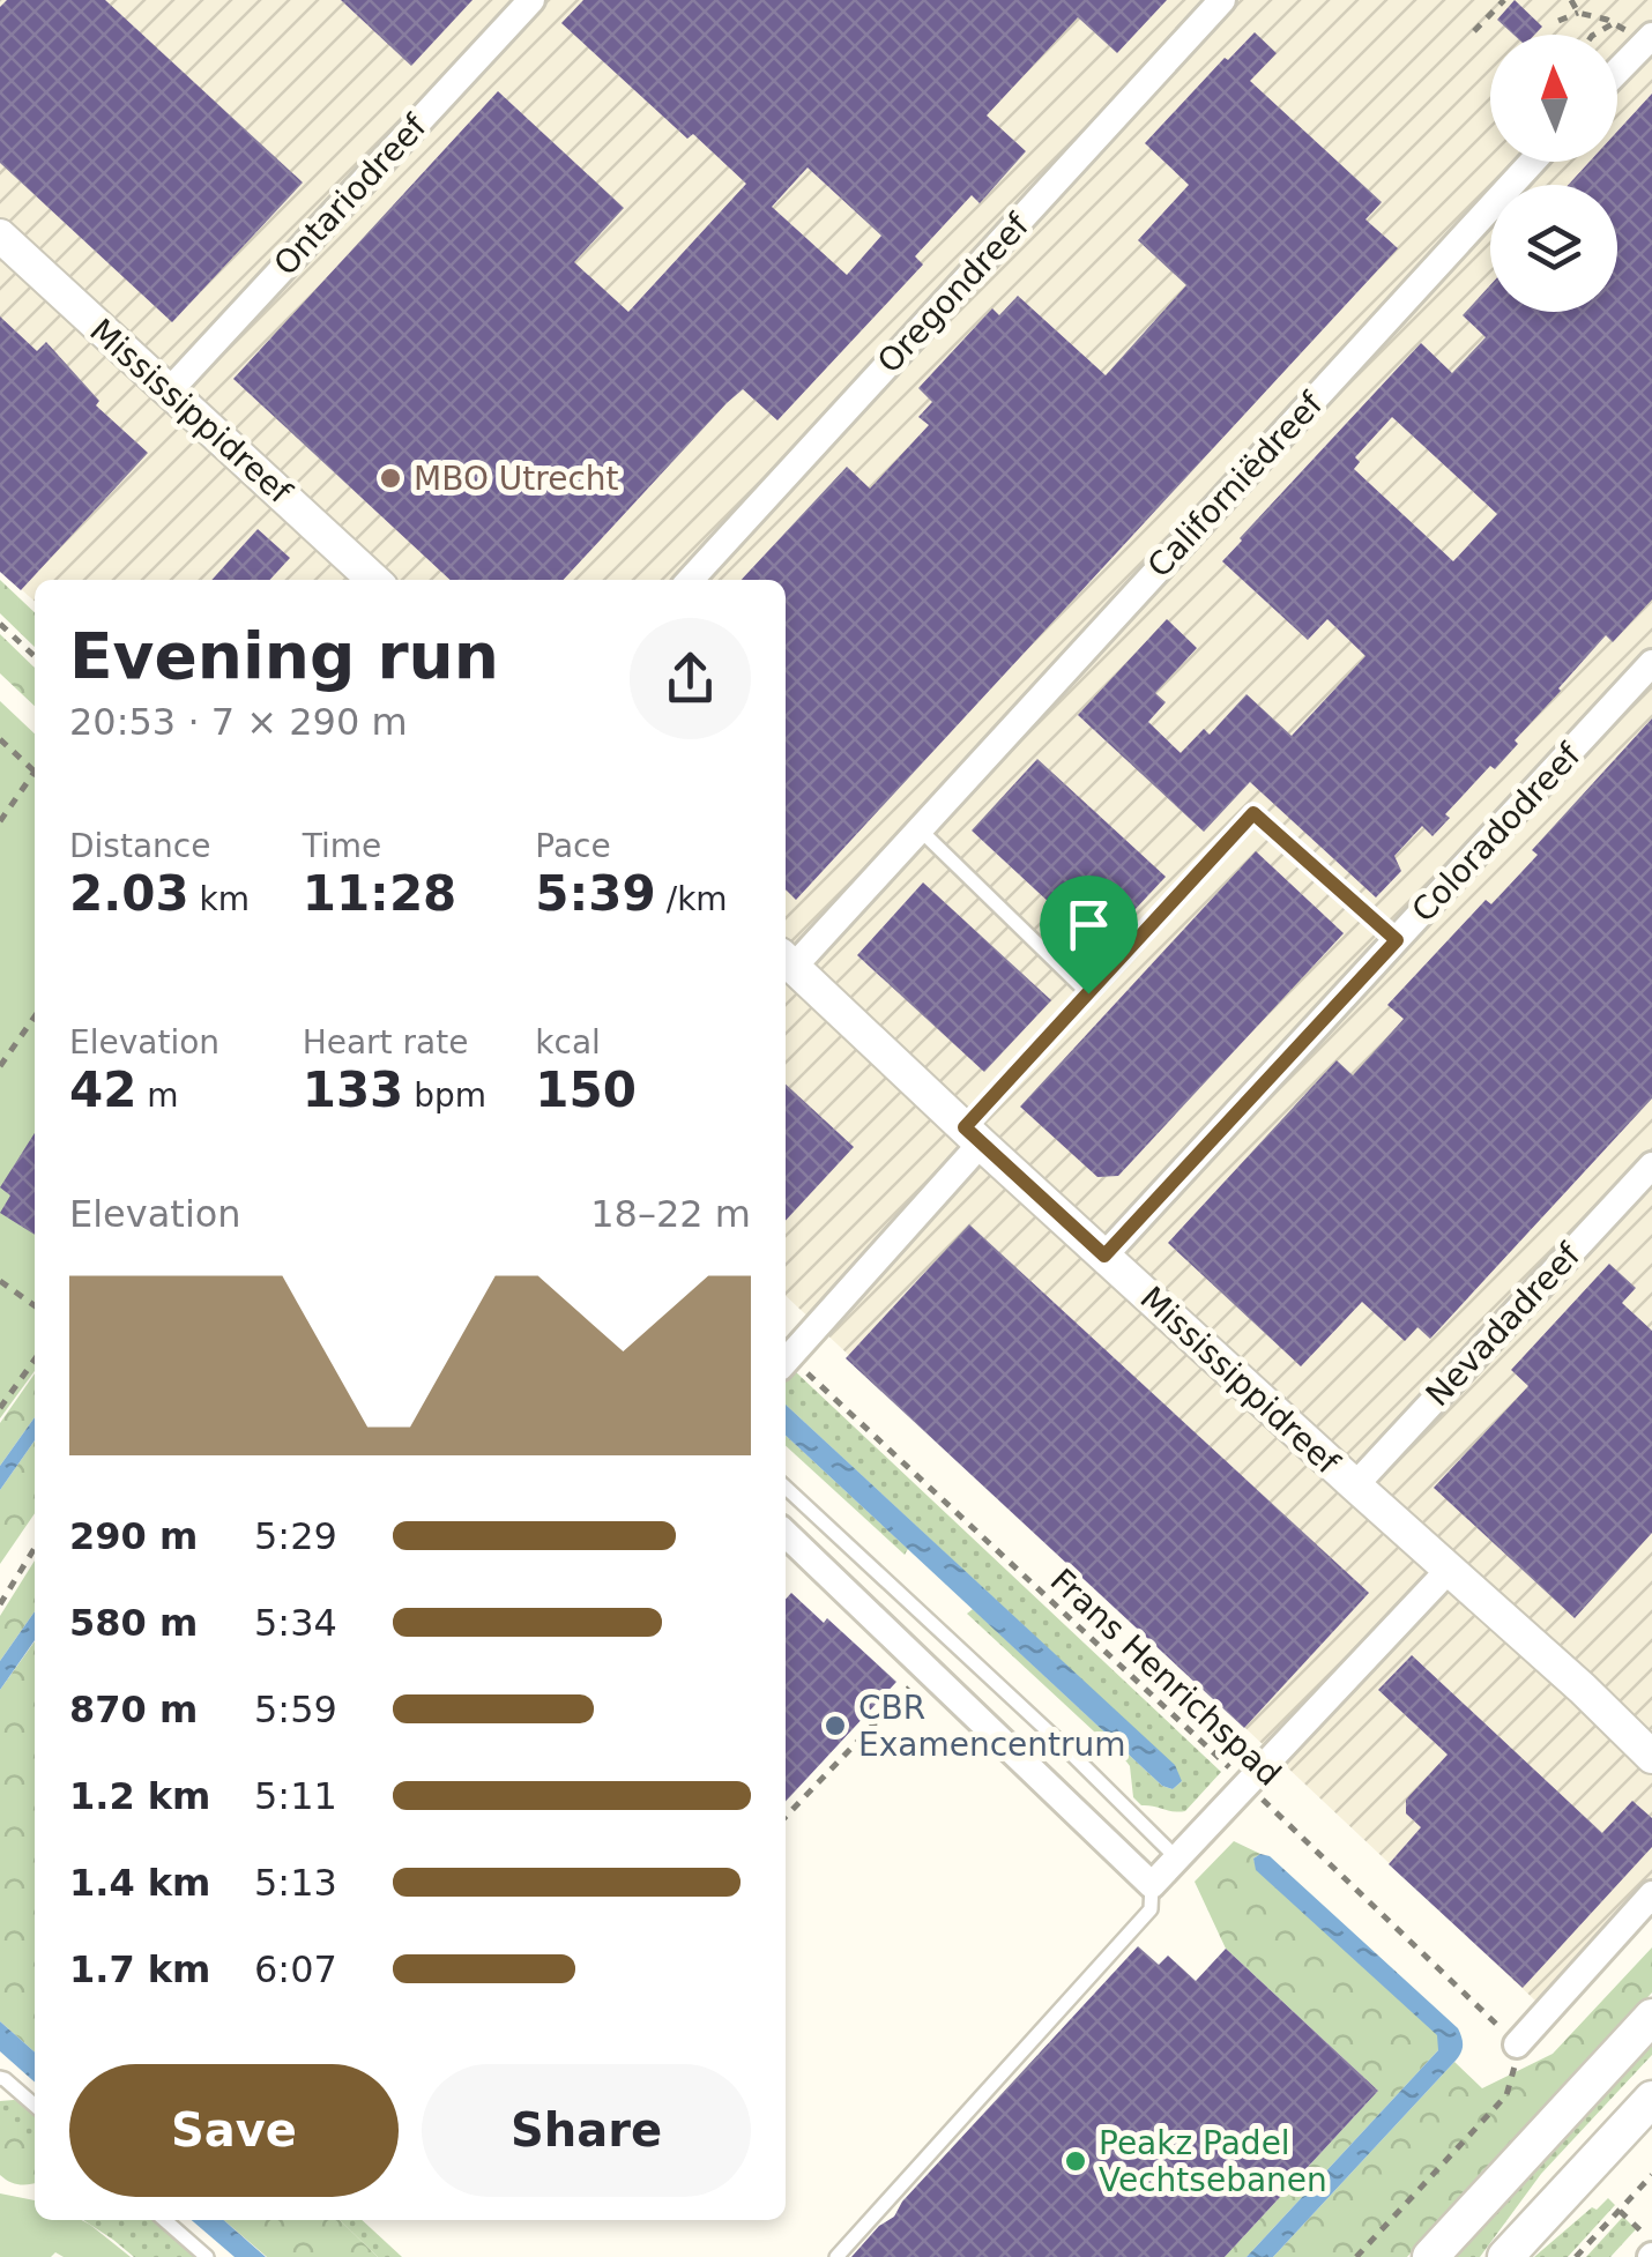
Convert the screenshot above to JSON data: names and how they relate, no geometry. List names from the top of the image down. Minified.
{"streets":{"street":["Ontariodreef","Oregondreef","Mississippidreef","Californiëdreef","Coloradodreef","Nevadadreef"],"path":["Frans Henrichspad"]},"crossings":[["Ontariodreef","Mississippidreef"],["Mississippidreef","Californiëdreef"],["Mississippidreef","Coloradodreef"],["Mississippidreef","Nevadadreef"]],"places":["MBO Utrecht","CBR Examencentrum","Peakz Padel Vechtsebanen"],"north":"top","page":{"heading":["Evening run","20:53 · 7 × 290 m"],"stats":[["Distance","2.03 km"],["Time","11:28"],["Pace","5:39 /km"],["Elevation","42 m"],["Heart rate","133 bpm"],["kcal","150"]],"chart":["Elevation","18–22 m"],"list":[{"name":"290 m","note":"5:29"},{"name":"580 m","note":"5:34"},{"name":"870 m","note":"5:59"},{"name":"1.2 km","note":"5:11"},{"name":"1.4 km","note":"5:13"},{"name":"1.7 km","note":"6:07"}],"buttons":["Save","Share"]}}
